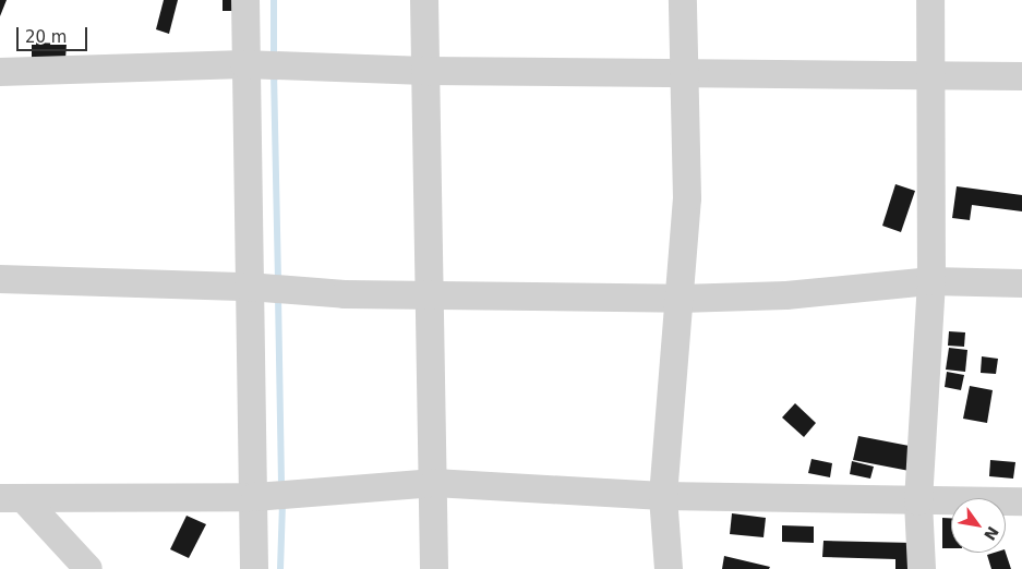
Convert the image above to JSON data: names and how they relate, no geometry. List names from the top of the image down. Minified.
{"scale_bar":"20 m","north":"bottom right"}
